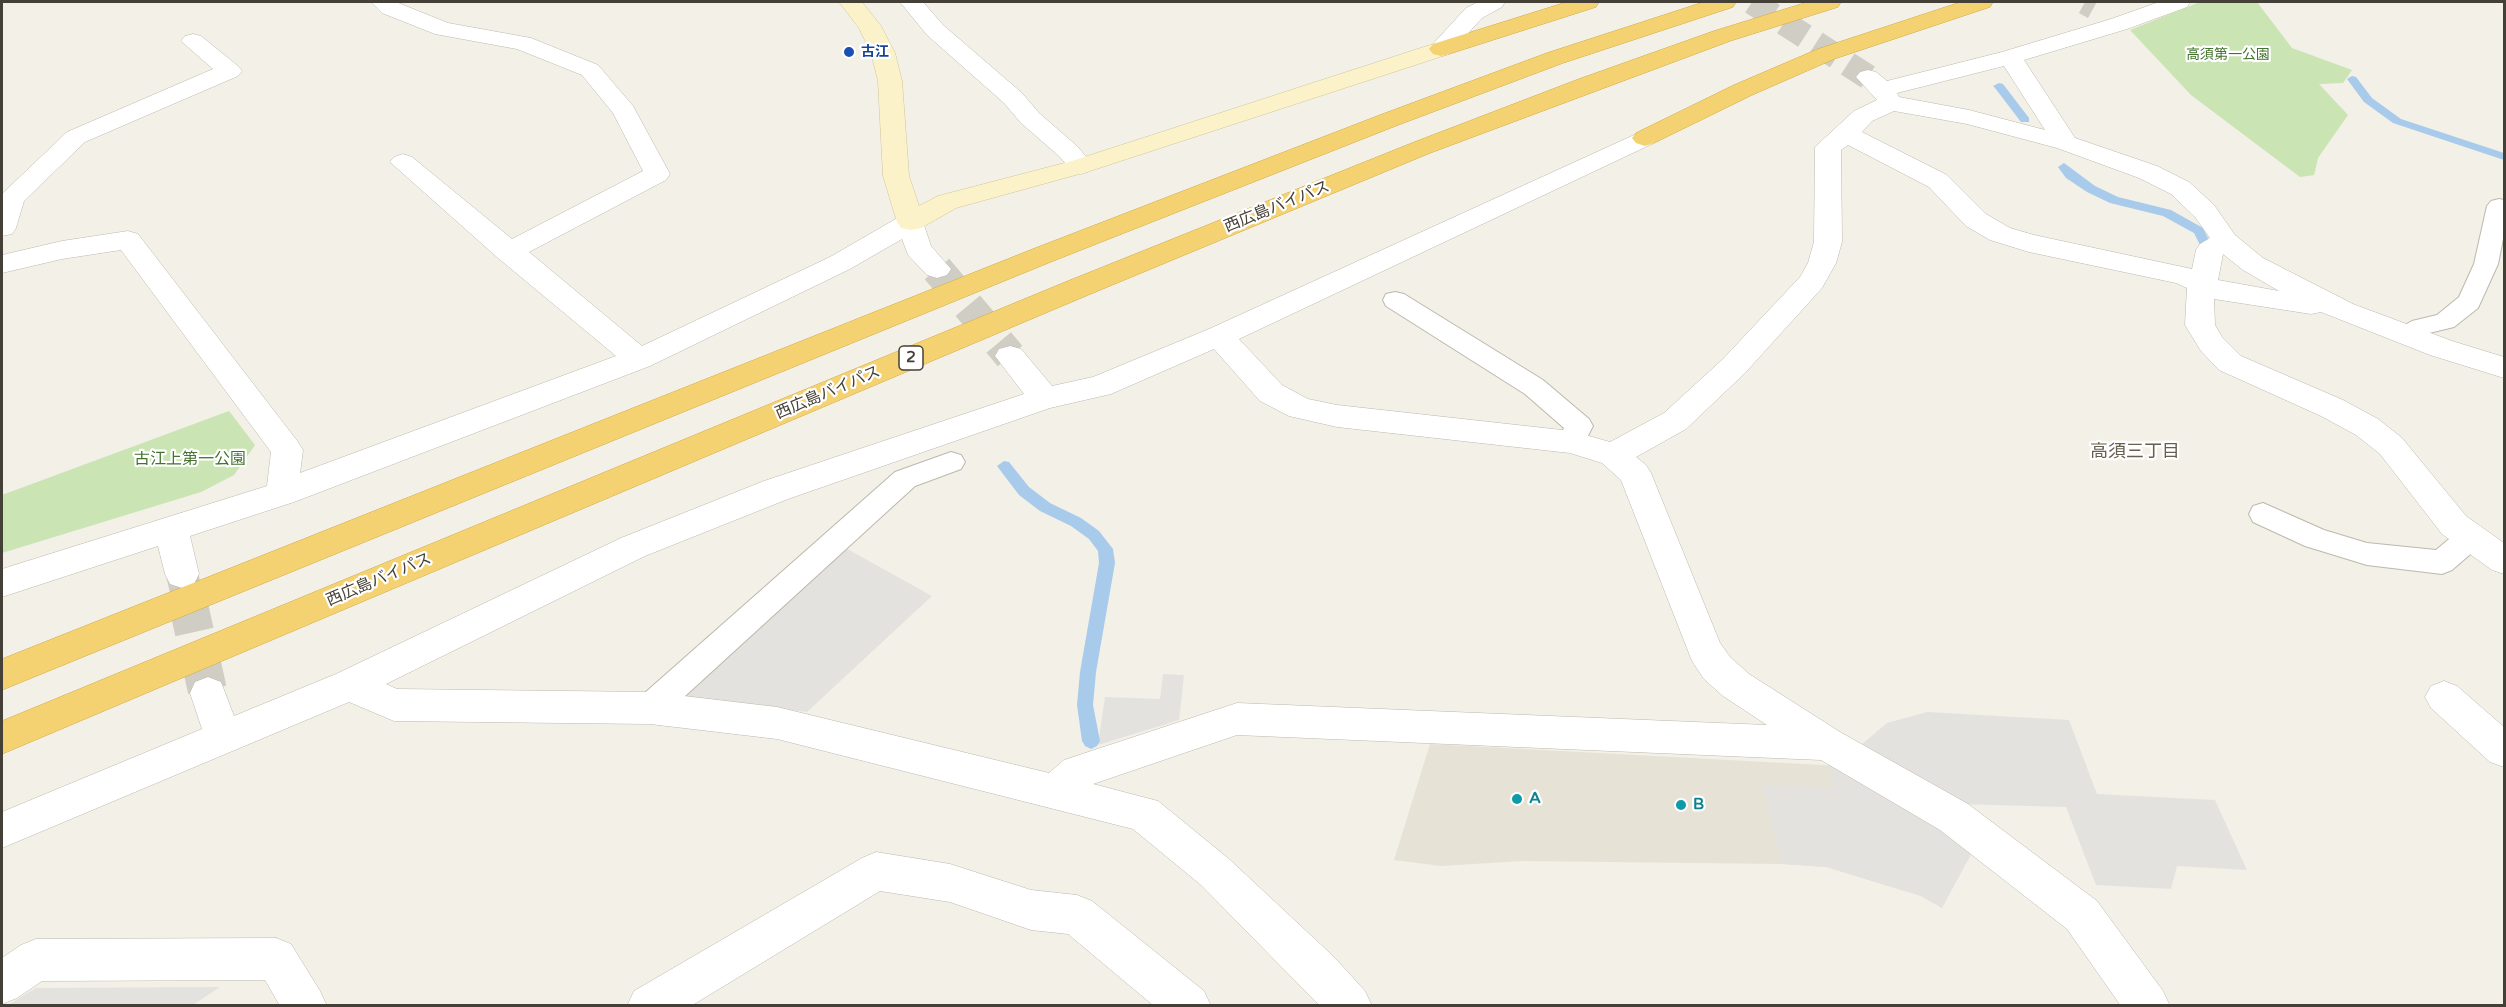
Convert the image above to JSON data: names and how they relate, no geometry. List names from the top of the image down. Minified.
{"streets":{"highway":["西広島バイパス","2"]},"districts":["高須三丁目"],"parks":["高須第一公園","古江上第一公園"],"places":["古江","A","B"]}
